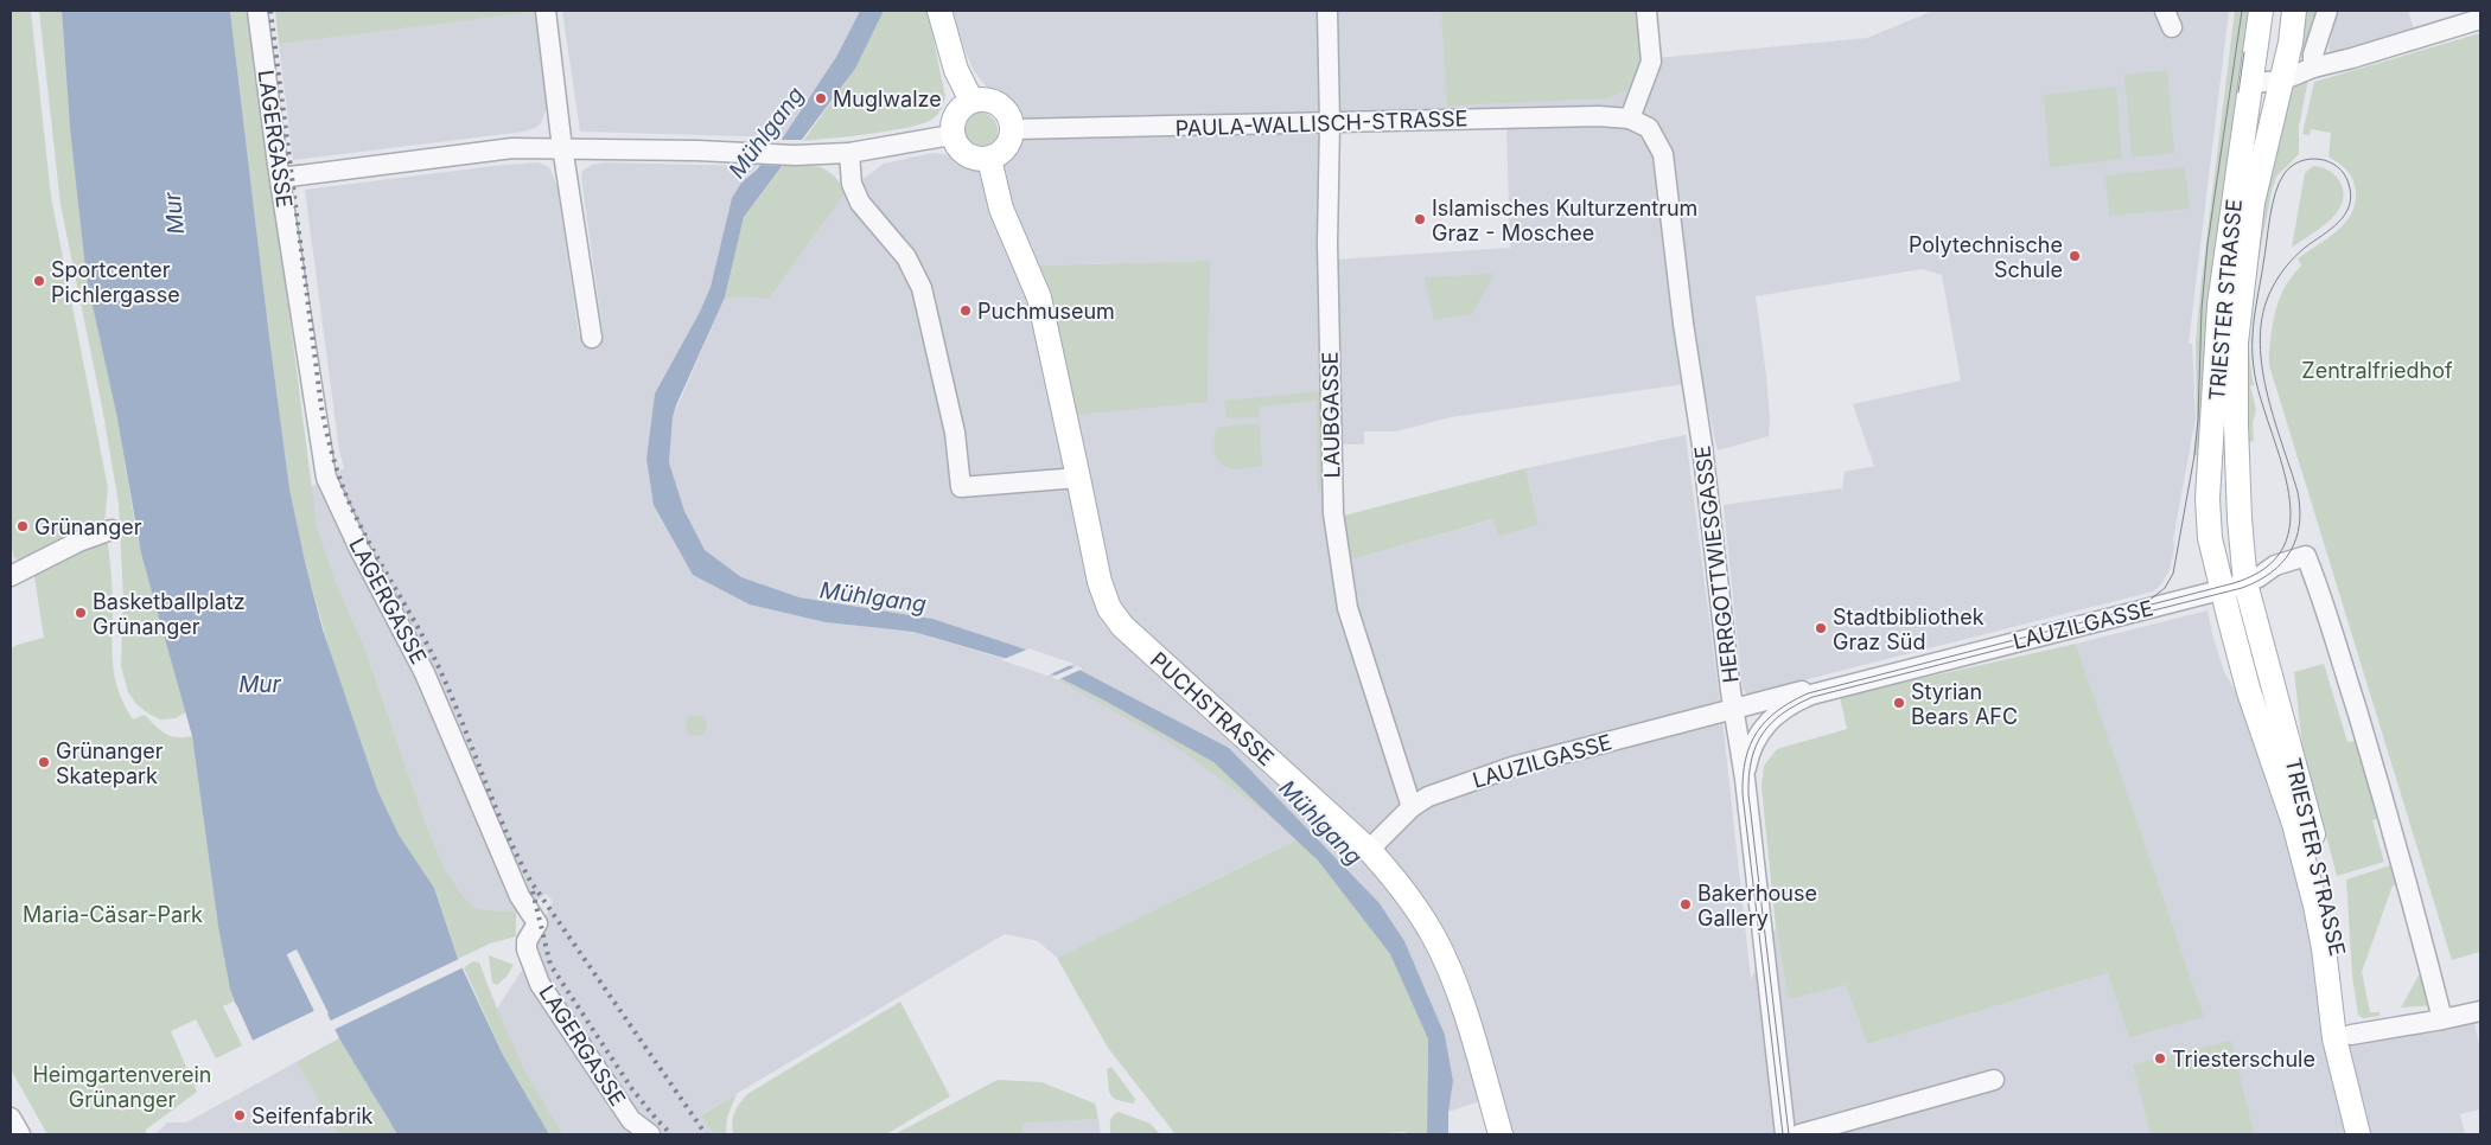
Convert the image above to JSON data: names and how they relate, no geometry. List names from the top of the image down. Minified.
{"streets":{"main road":["TRIESTER STRASSE","PUCHSTRASSE"],"street":["PAULA-WALLISCH-STRASSE","LAGERGASSE","LAUBGASSE","HERRGOTTWIESGASSE","LAUZILGASSE"]},"crossings":[["PAULA-WALLISCH-STRASSE","LAUBGASSE"],["PAULA-WALLISCH-STRASSE","HERRGOTTWIESGASSE"],["PAULA-WALLISCH-STRASSE","PUCHSTRASSE"],["TRIESTER STRASSE","LAUZILGASSE"],["LAUBGASSE","LAUZILGASSE"],["HERRGOTTWIESGASSE","LAUZILGASSE"],["LAUZILGASSE","PUCHSTRASSE"]],"water":["Mühlgang","Mur"],"parks":["Zentralfriedhof","Maria-Cäsar-Park","Heimgartenverein Grünanger"],"places":["Muglwalze","Islamisches Kulturzentrum Graz - Moschee","Polytechnische Schule","Sportcenter Pichlergasse","Puchmuseum","Grünanger","Basketballplatz Grünanger","Stadtbibliothek Graz Süd","Styrian Bears AFC","Grünanger Skatepark","Bakerhouse Gallery","Triesterschule","Seifenfabrik"]}
